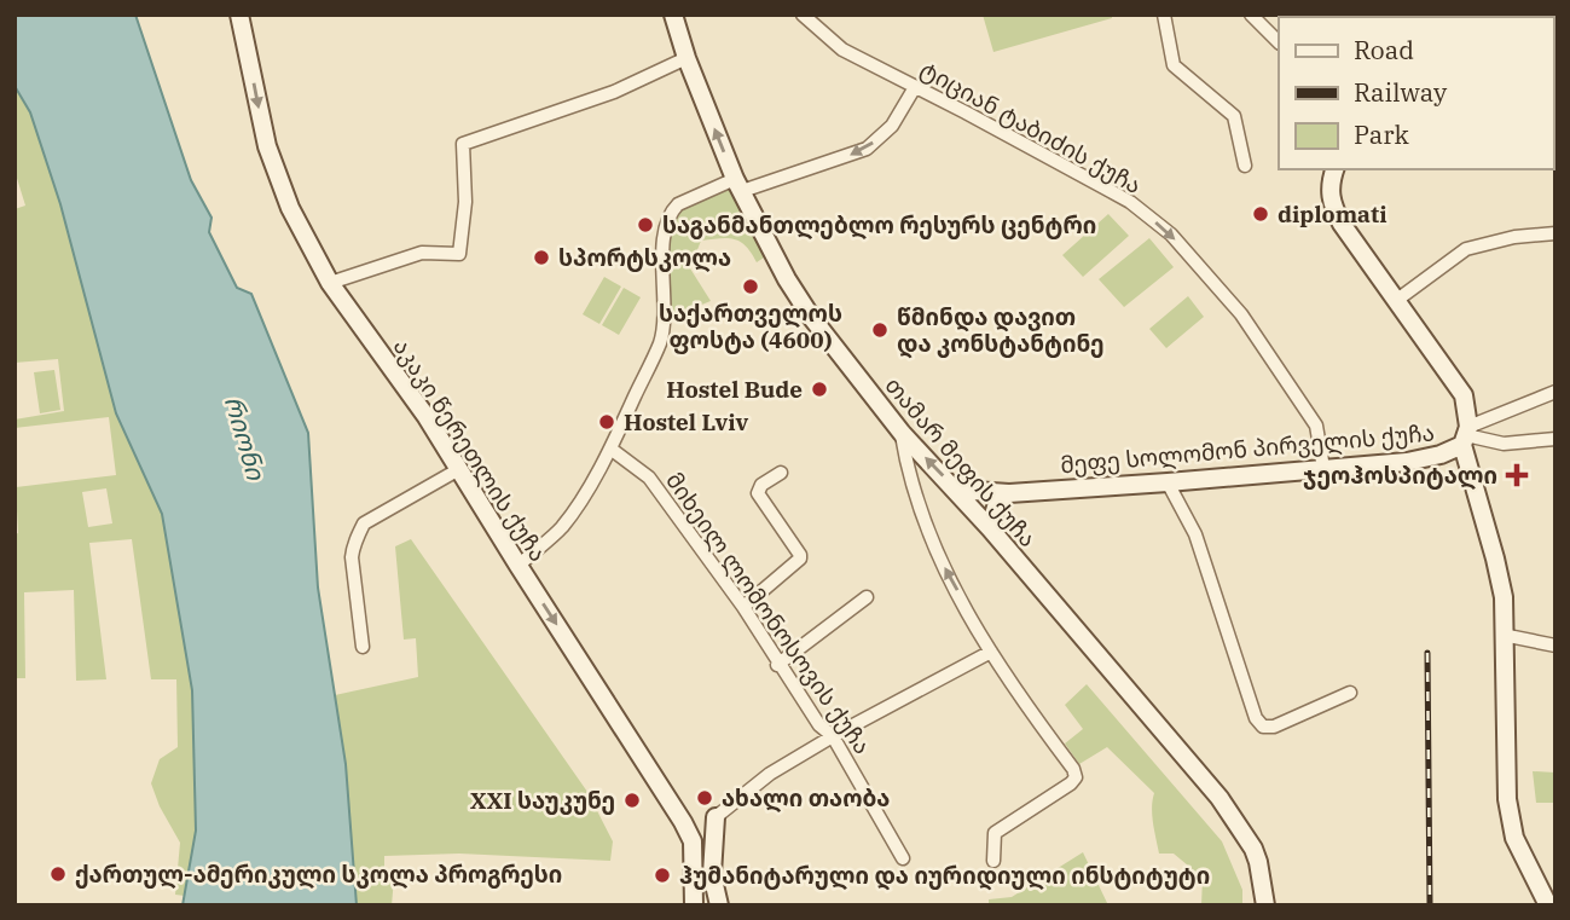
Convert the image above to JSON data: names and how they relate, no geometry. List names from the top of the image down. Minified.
{"streets":{"main road":["მეფე სოლომონ პირველის ქუჩა","აკაკი წერეთლის ქუჩა","თამარ მეფის ქუჩა"],"street":["ტიციან ტაბიძის ქუჩა","მიხეილ ლომონოსოვის ქუჩა"]},"crossings":[["ტიციან ტაბიძის ქუჩა","მეფე სოლომონ პირველის ქუჩა"],["მეფე სოლომონ პირველის ქუჩა","თამარ მეფის ქუჩა"]],"one_way":["ტიციან ტაბიძის ქუჩა","აკაკი წერეთლის ქუჩა"],"water":["რიონი"],"places":{"other":["diplomati","საგანმანთლებლო რესურს ცენტრი","სპორტსკოლა","საქართველოს ფოსტა (4600)","წმინდა დავით და კონსტანტინე","Hostel Bude","Hostel Lviv","ახალი თაობა","XXI საუკუნე","ქართულ-ამერიკული სკოლა პროგრესი","ჰუმანიტარული და იურიდიული ინსტიტუტი"],"health":["ჯეოჰოსპიტალი"]},"legend":["Road","Railway","Park"]}
